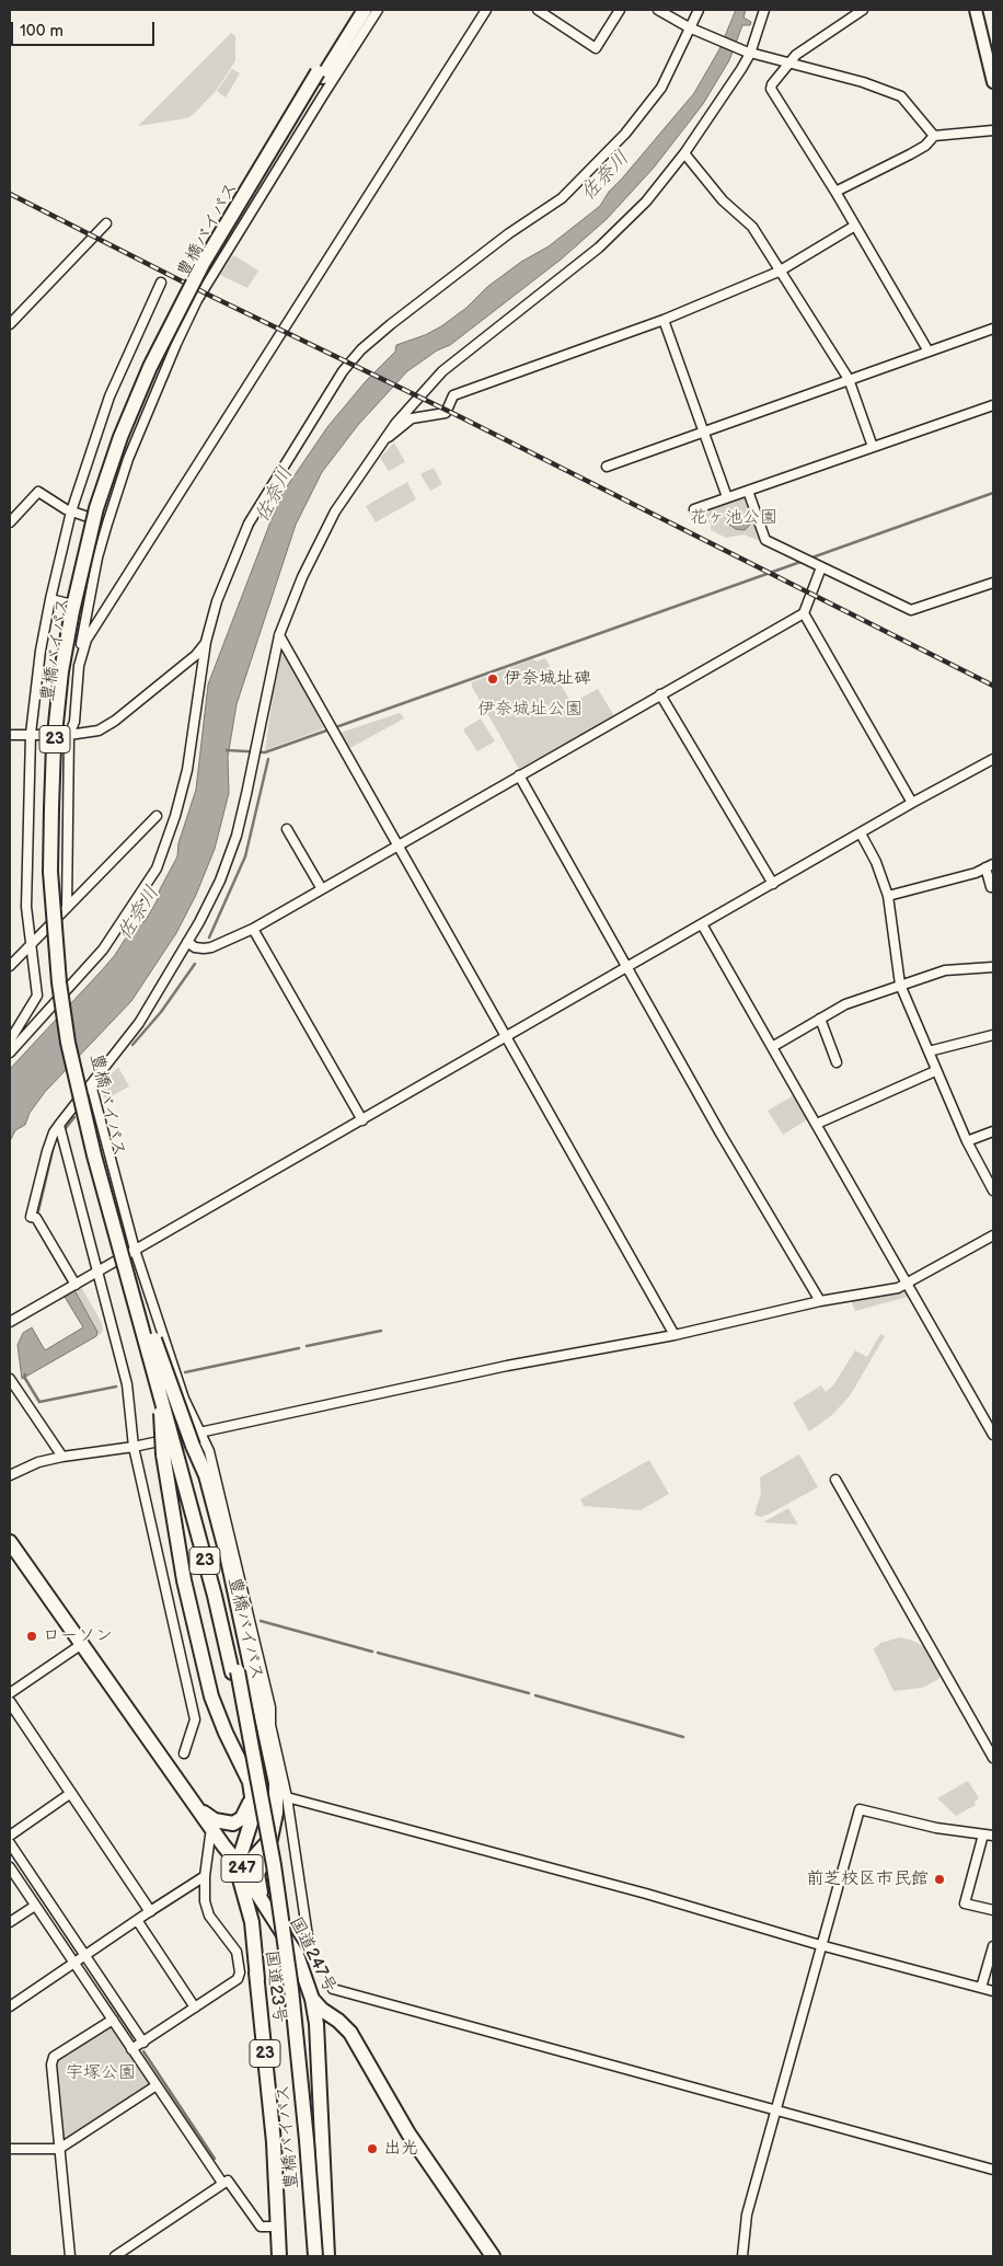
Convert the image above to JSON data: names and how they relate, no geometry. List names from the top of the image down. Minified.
{"streets":{"highway":["豊橋バイパス","23","247","国道247号","国道23号"]},"crossings":[["国道247号","国道23号"]],"water":["佐奈川"],"parks":["花ヶ池公園","伊奈城址公園","宇塚公園"],"places":["伊奈城址碑","ローソン","前芝校区市民館","出光"],"scale_bar":"100 m"}
